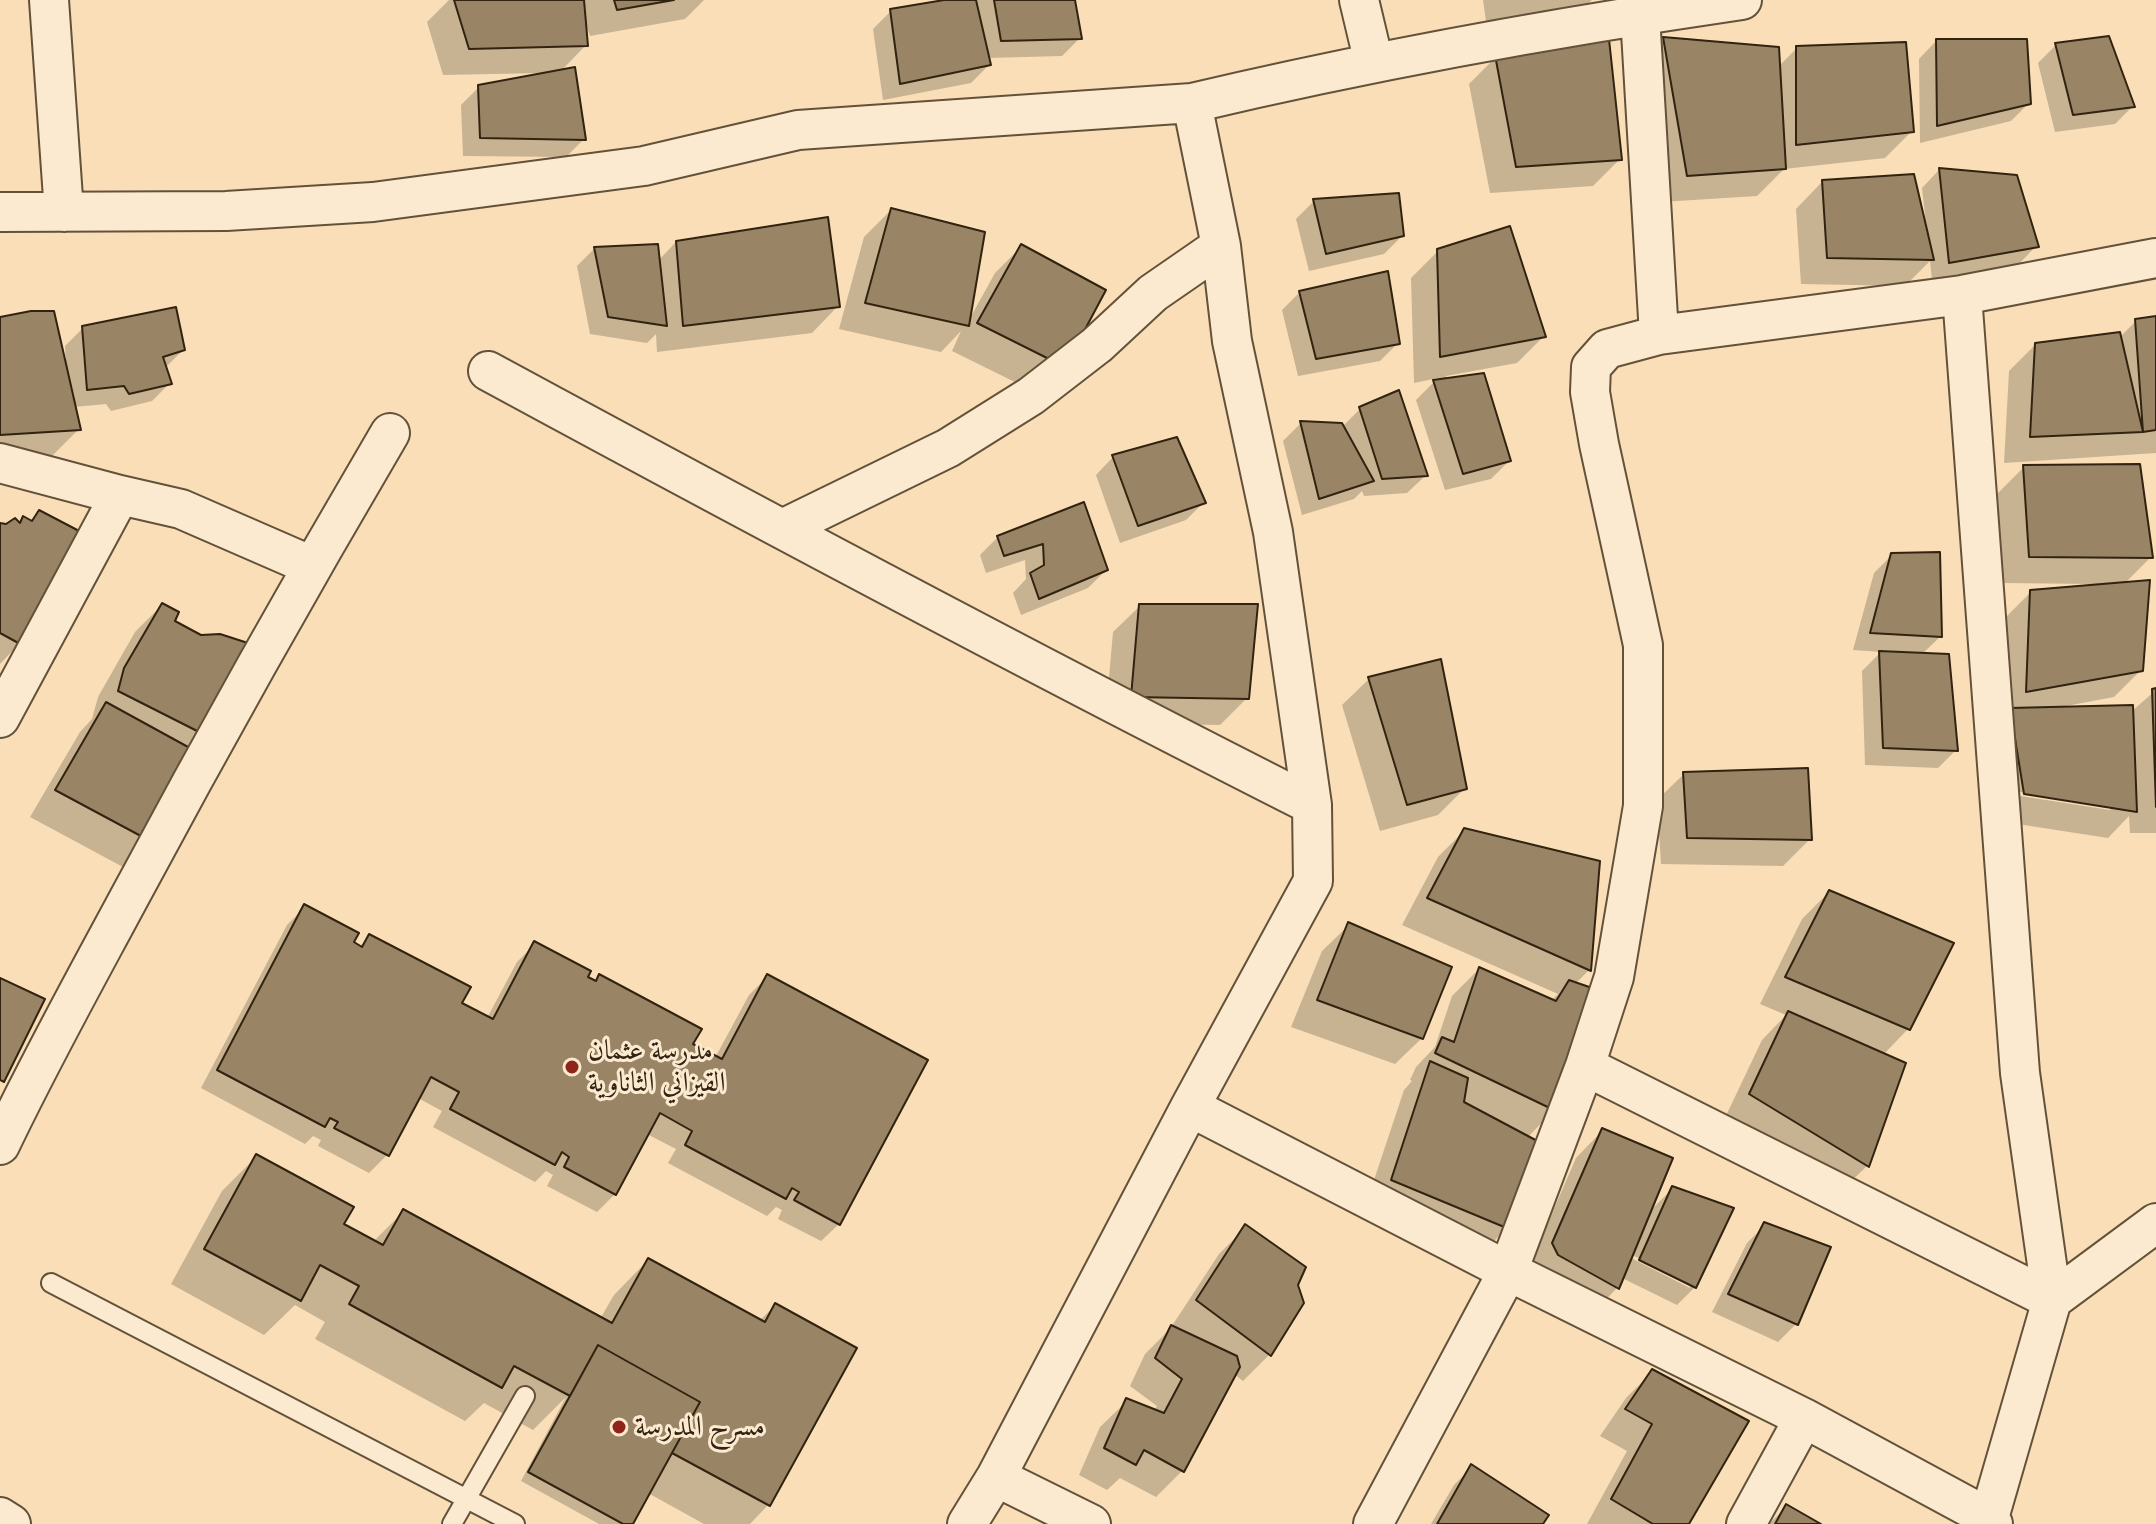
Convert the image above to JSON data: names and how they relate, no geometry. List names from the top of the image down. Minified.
{"places":["مدرسة عثمان القيزاني الثاناوية","مسرح المدرسة"]}
